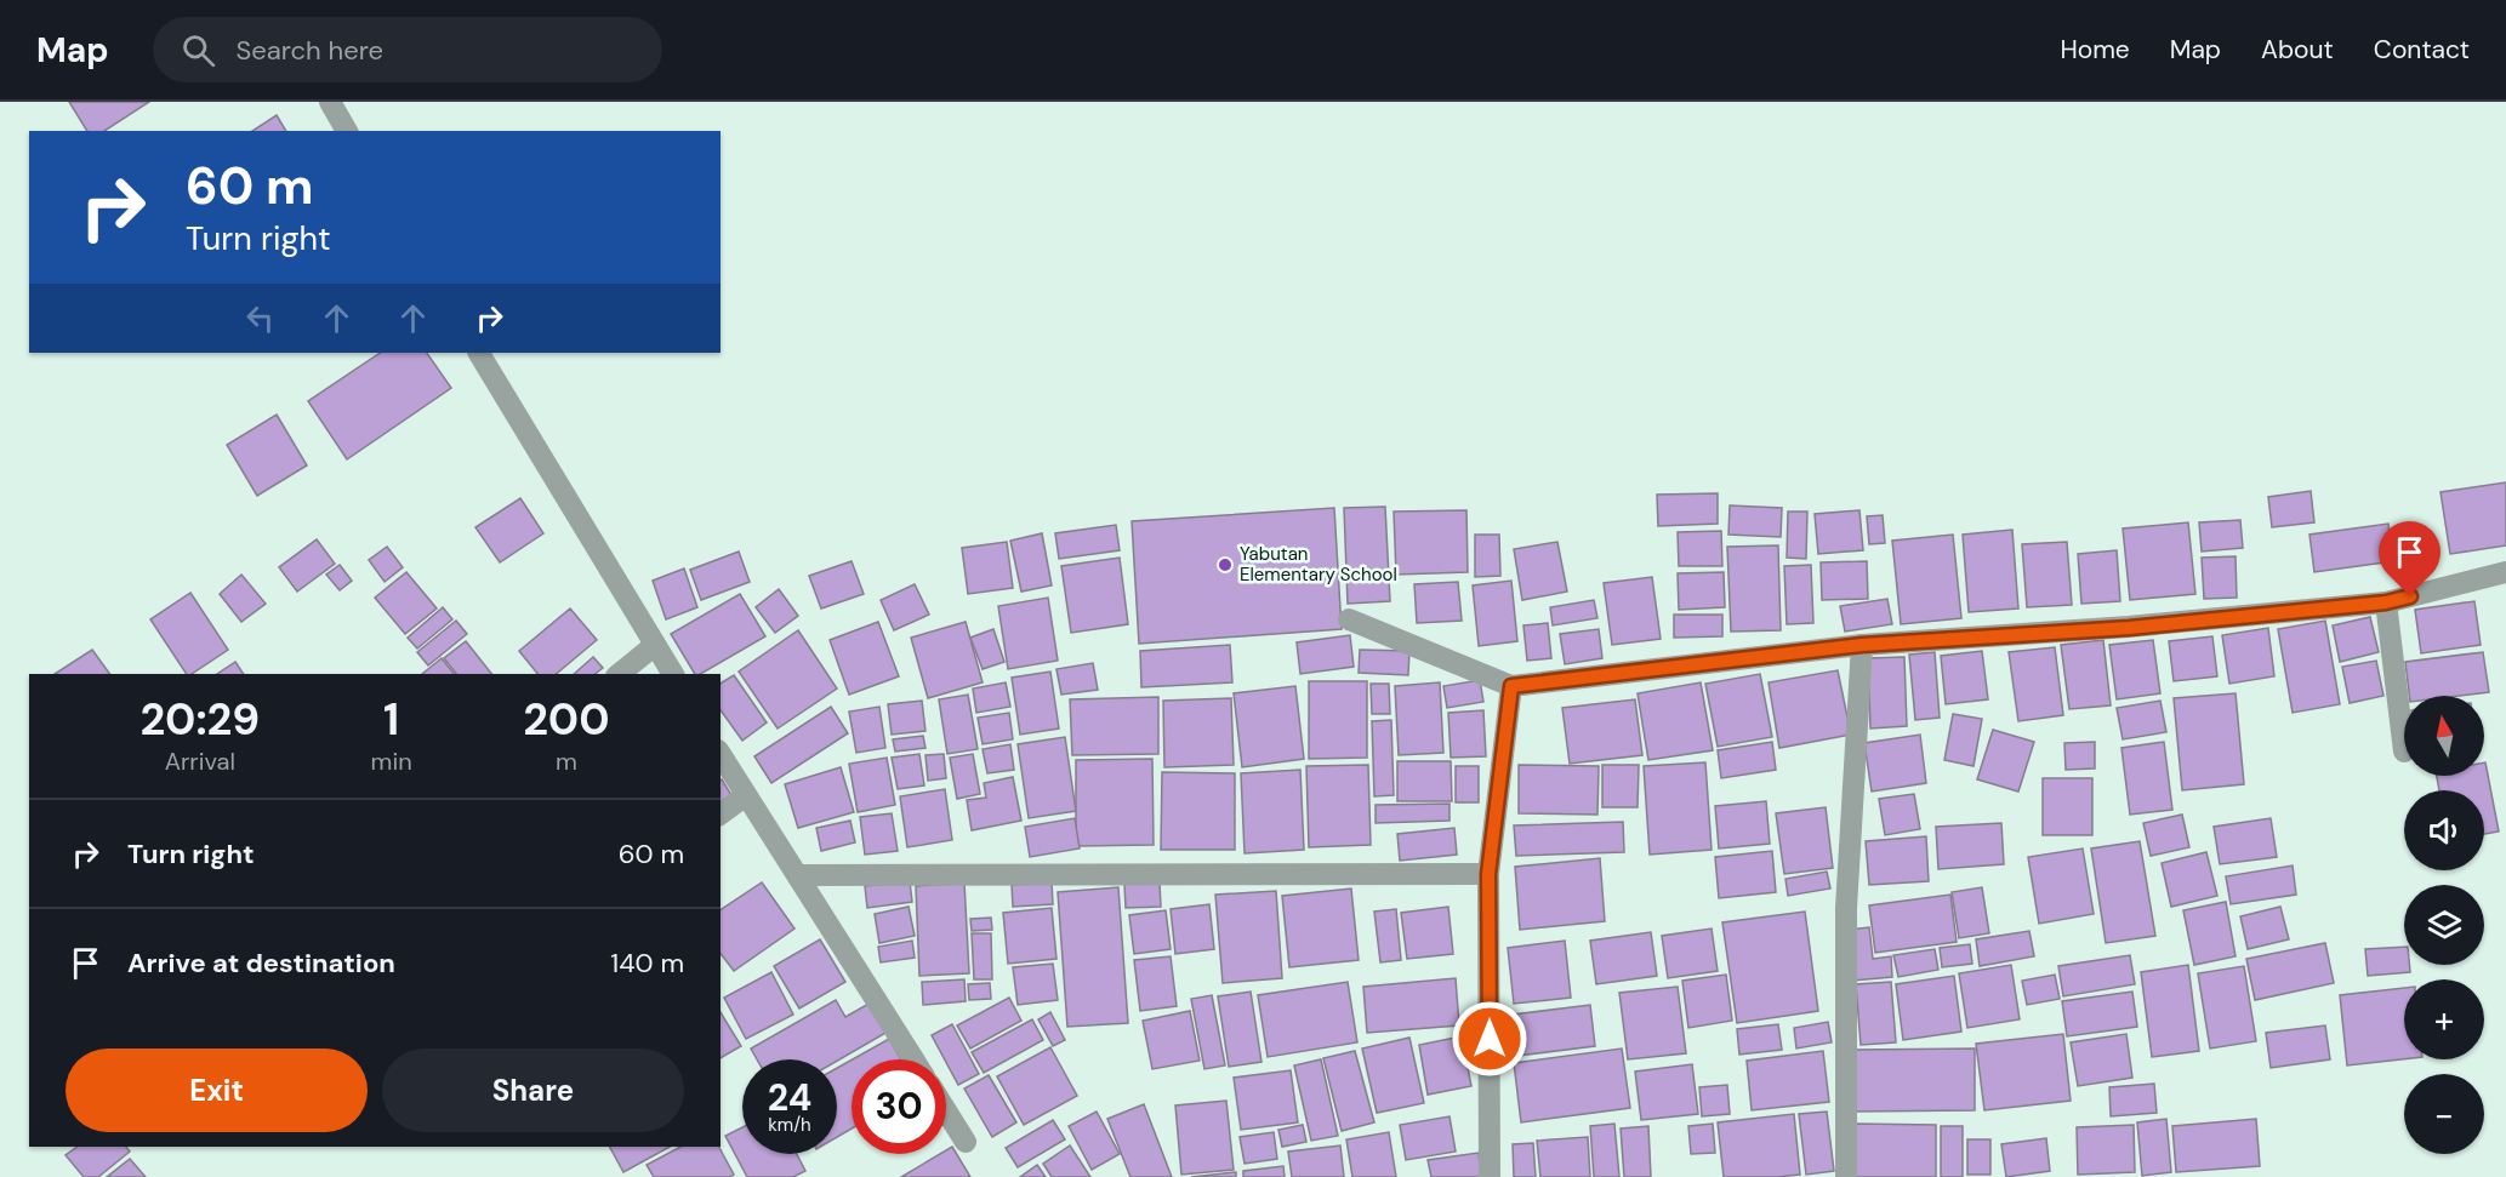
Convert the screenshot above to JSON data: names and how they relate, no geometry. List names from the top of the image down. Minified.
{"places":["Yabutan Elementary School"],"north":"top","page":{"header":"Map","search":"Search here","nav":["Home","Map","About","Contact"],"turn":["60 m","Turn right"],"eta":["20:29","Arrival","1","min","200","m"],"map_buttons":["+","−"],"list":[{"name":"Turn right","value":"60 m"},{"name":"Arrive at destination","value":"140 m"}],"buttons":["Exit","Share"],"speed":"24 km/h","limit":"30"}}
